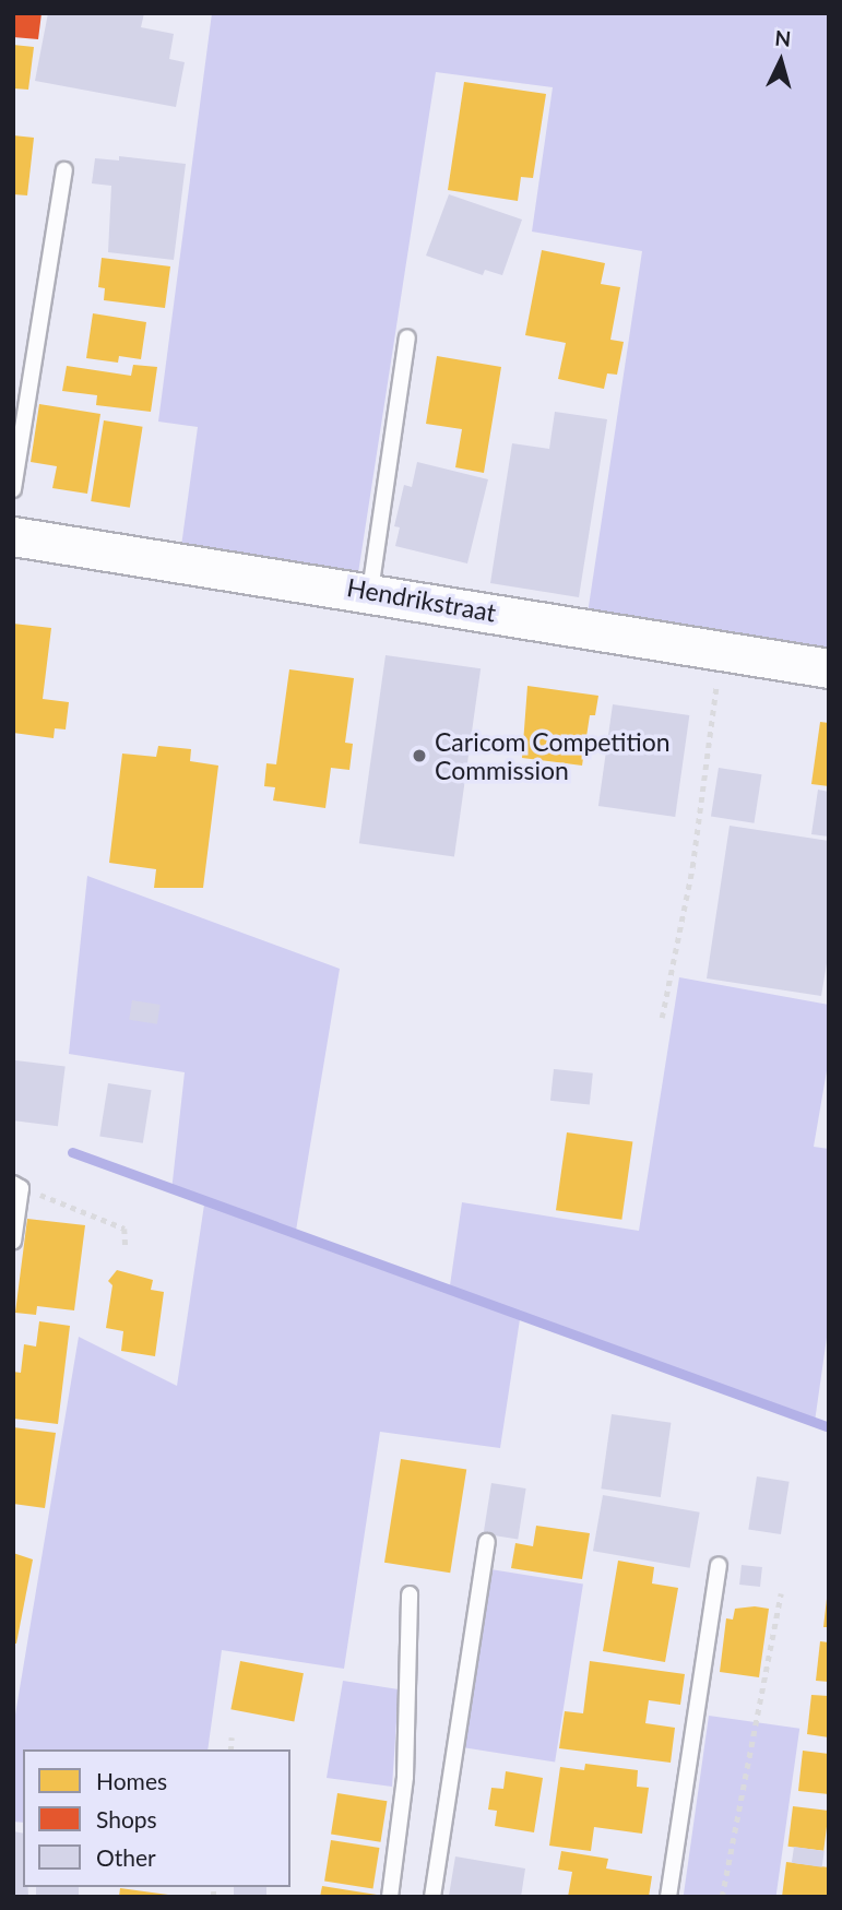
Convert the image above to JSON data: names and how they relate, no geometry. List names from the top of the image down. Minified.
{"streets":{"street":["Hendrikstraat"]},"places":["Caricom Competition Commission"],"legend":["Homes","Shops","Other"],"north":"top"}
